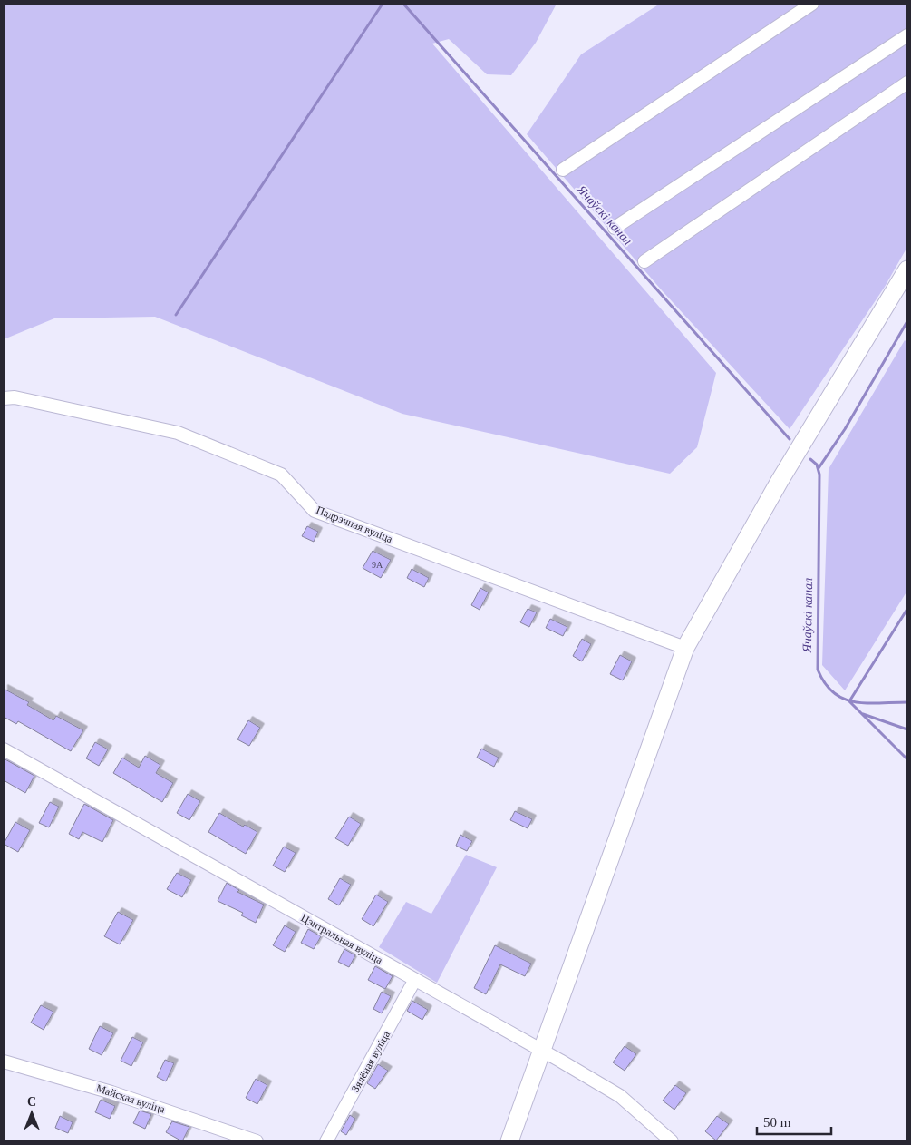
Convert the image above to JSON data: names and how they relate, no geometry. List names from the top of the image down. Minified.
{"streets":{"street":["Падрэчная вуліца","Цэнтральная вуліца","Зялёная вуліца","Майская вуліца"]},"crossings":[["Цэнтральная вуліца","Зялёная вуліца"]],"water":["Ячаўскі канал"],"house_numbers":["9А"],"scale_bar":"50 m","north":"top"}
